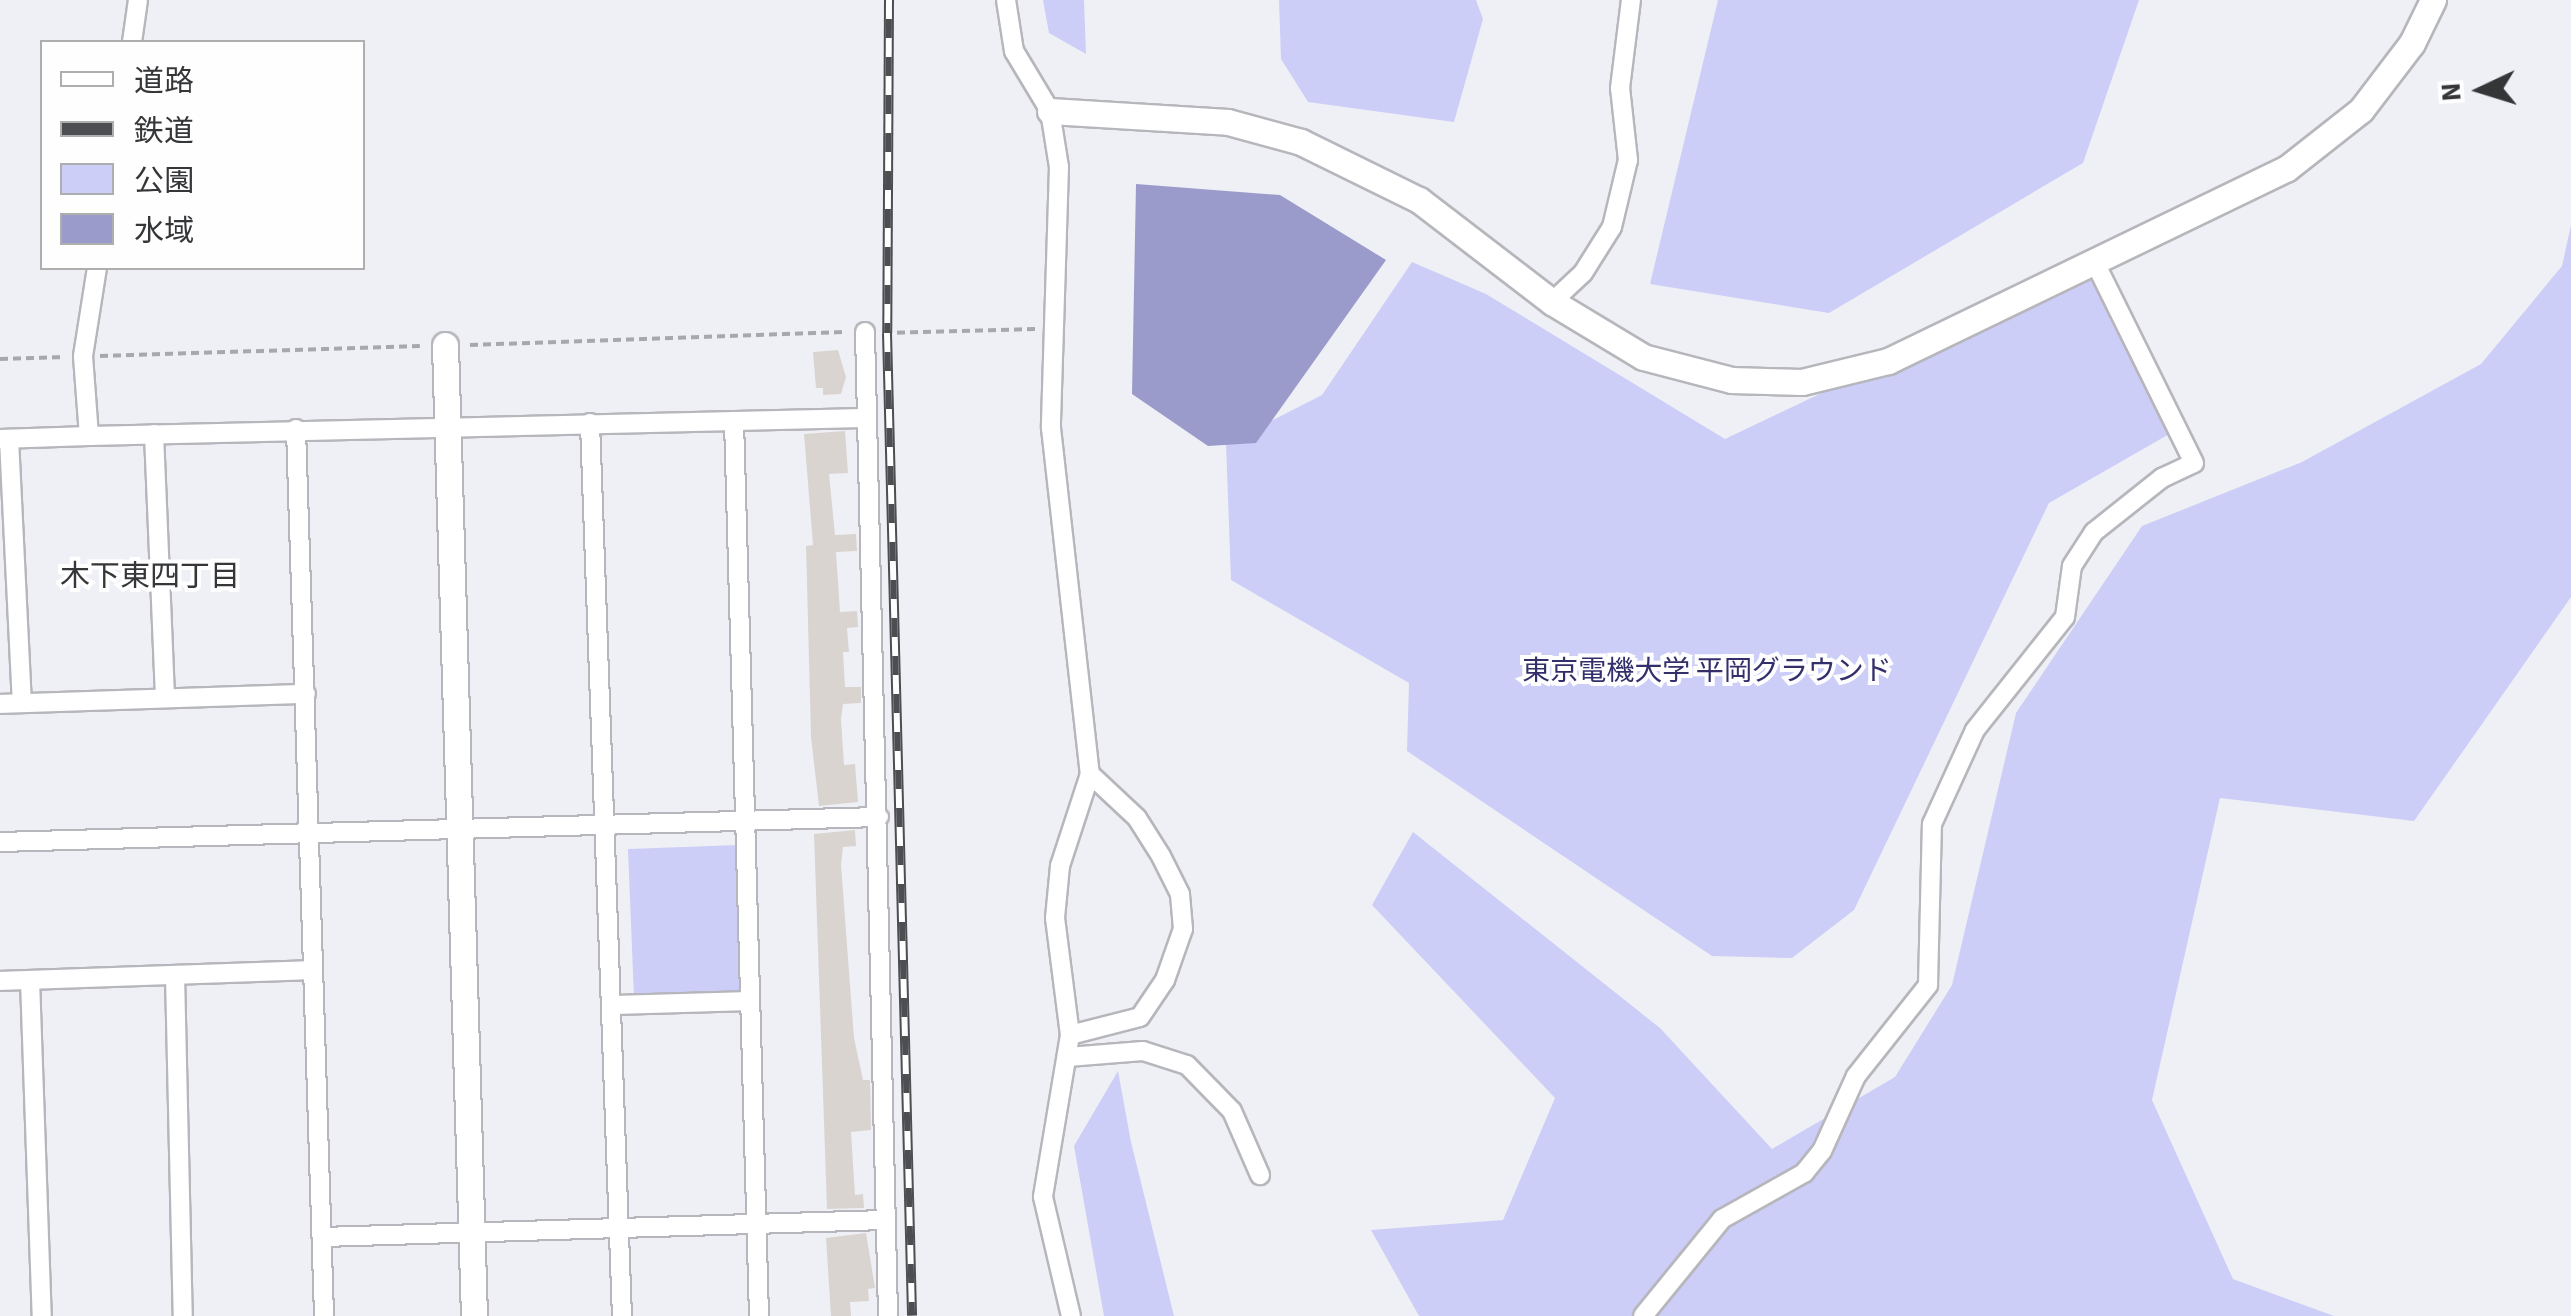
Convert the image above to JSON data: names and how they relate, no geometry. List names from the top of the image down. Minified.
{"districts":["木下東四丁目"],"parks":["東京電機大学 平岡グラウンド"],"legend":["道路","鉄道","公園","水域"],"north":"left"}
